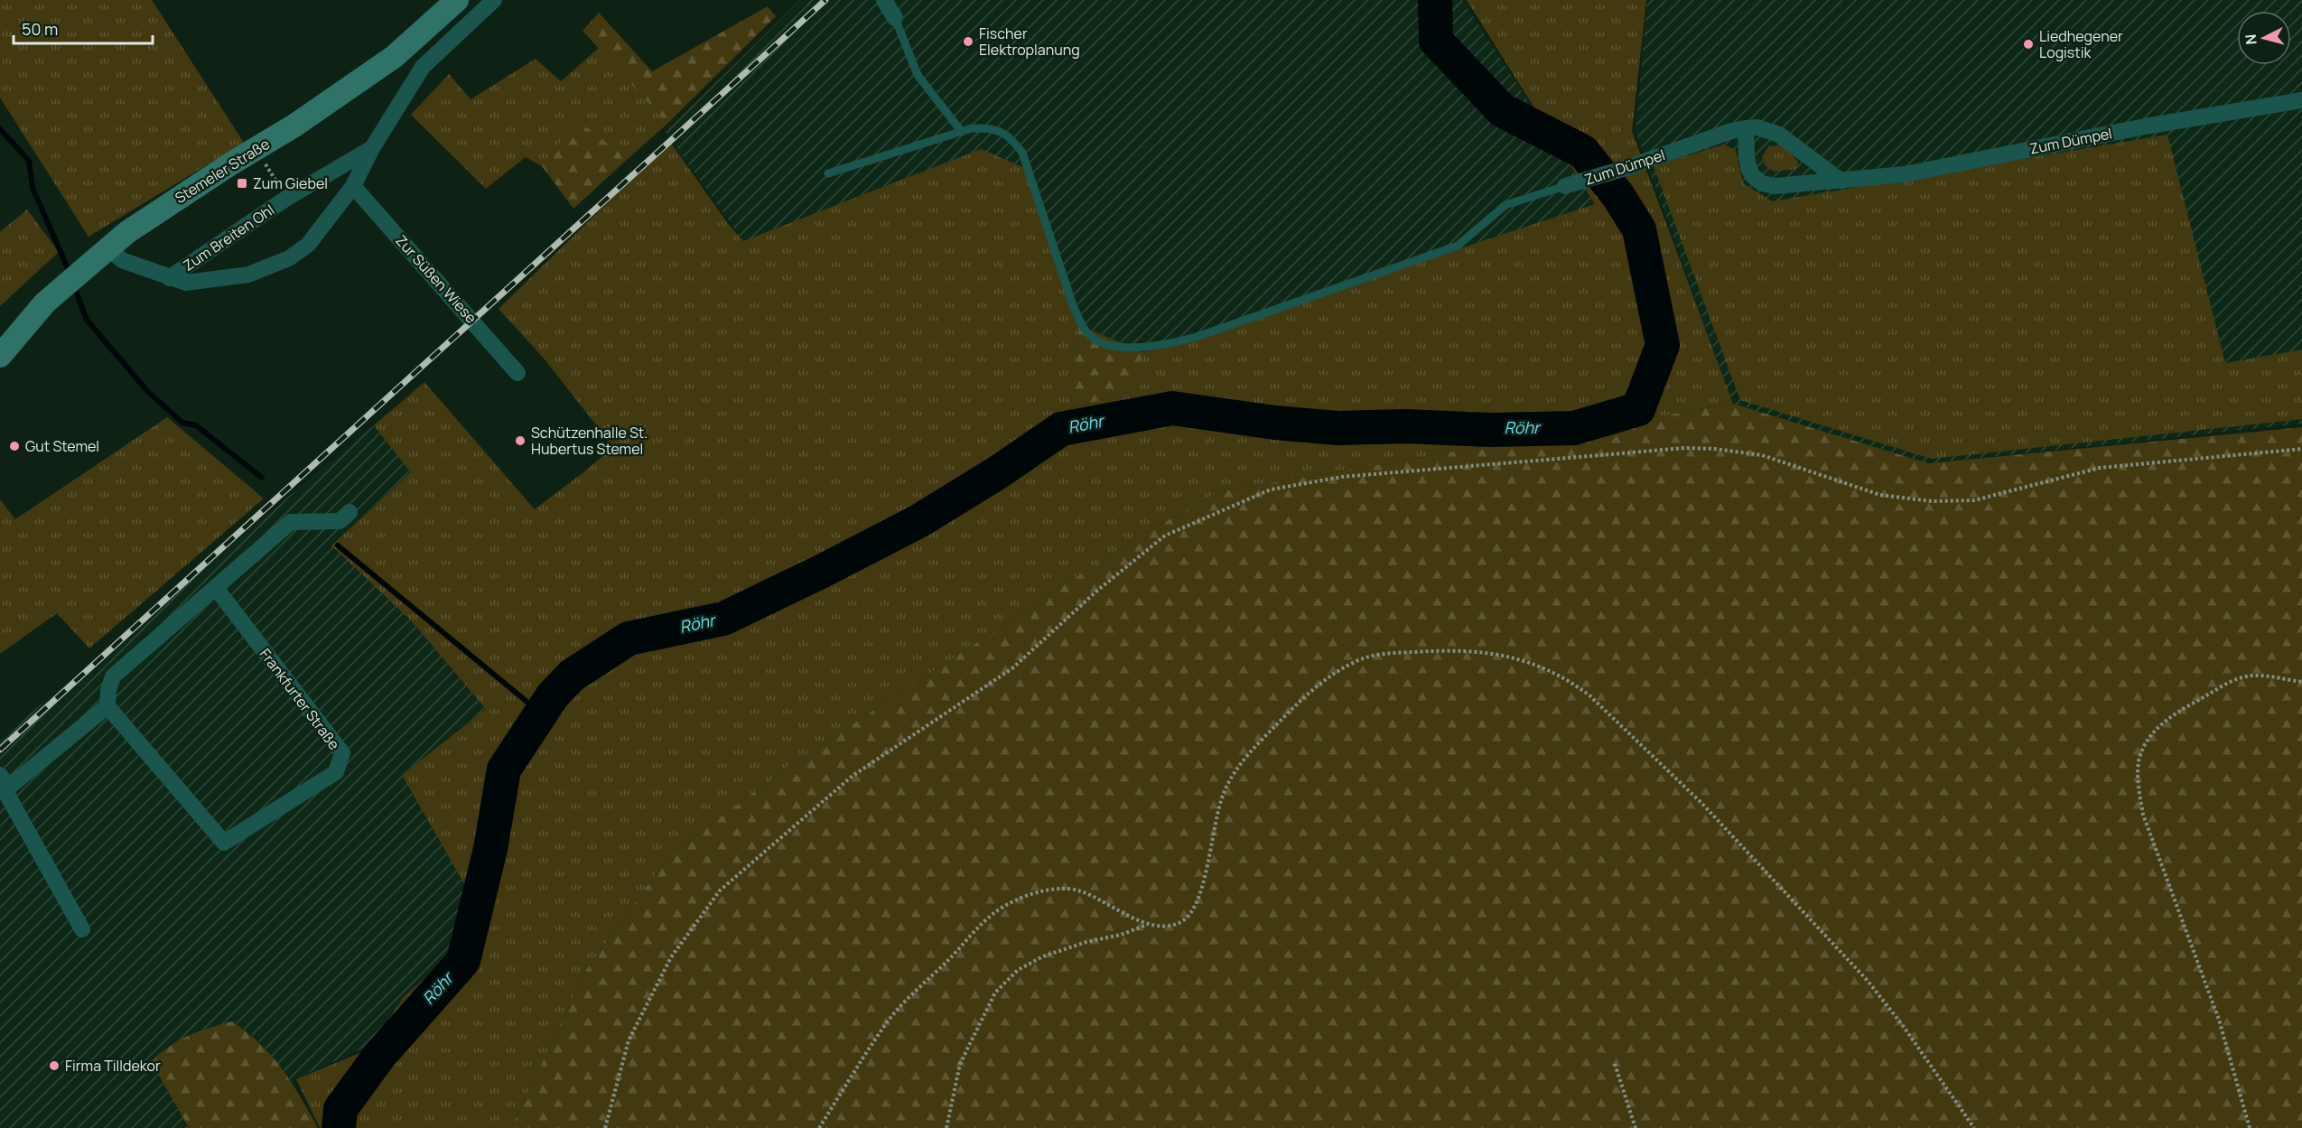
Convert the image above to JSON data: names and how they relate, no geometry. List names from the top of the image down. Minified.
{"streets":{"main road":["Stemeler Straße"],"street":["Zum Dümpel","Zum Breiten Ohl","Zur Süßen Wiese","Frankfurter Straße"]},"crossings":[["Stemeler Straße","Zum Breiten Ohl"],["Zum Breiten Ohl","Zur Süßen Wiese"]],"water":["Röhr"],"places":{"other":["Fischer Elektroplanung","Liedhegener Logistik","Schützenhalle St. Hubertus Stemel","Gut Stemel","Firma Tilldekor"],"transit":["Zum Giebel"]},"scale_bar":"50 m","north":"left"}
